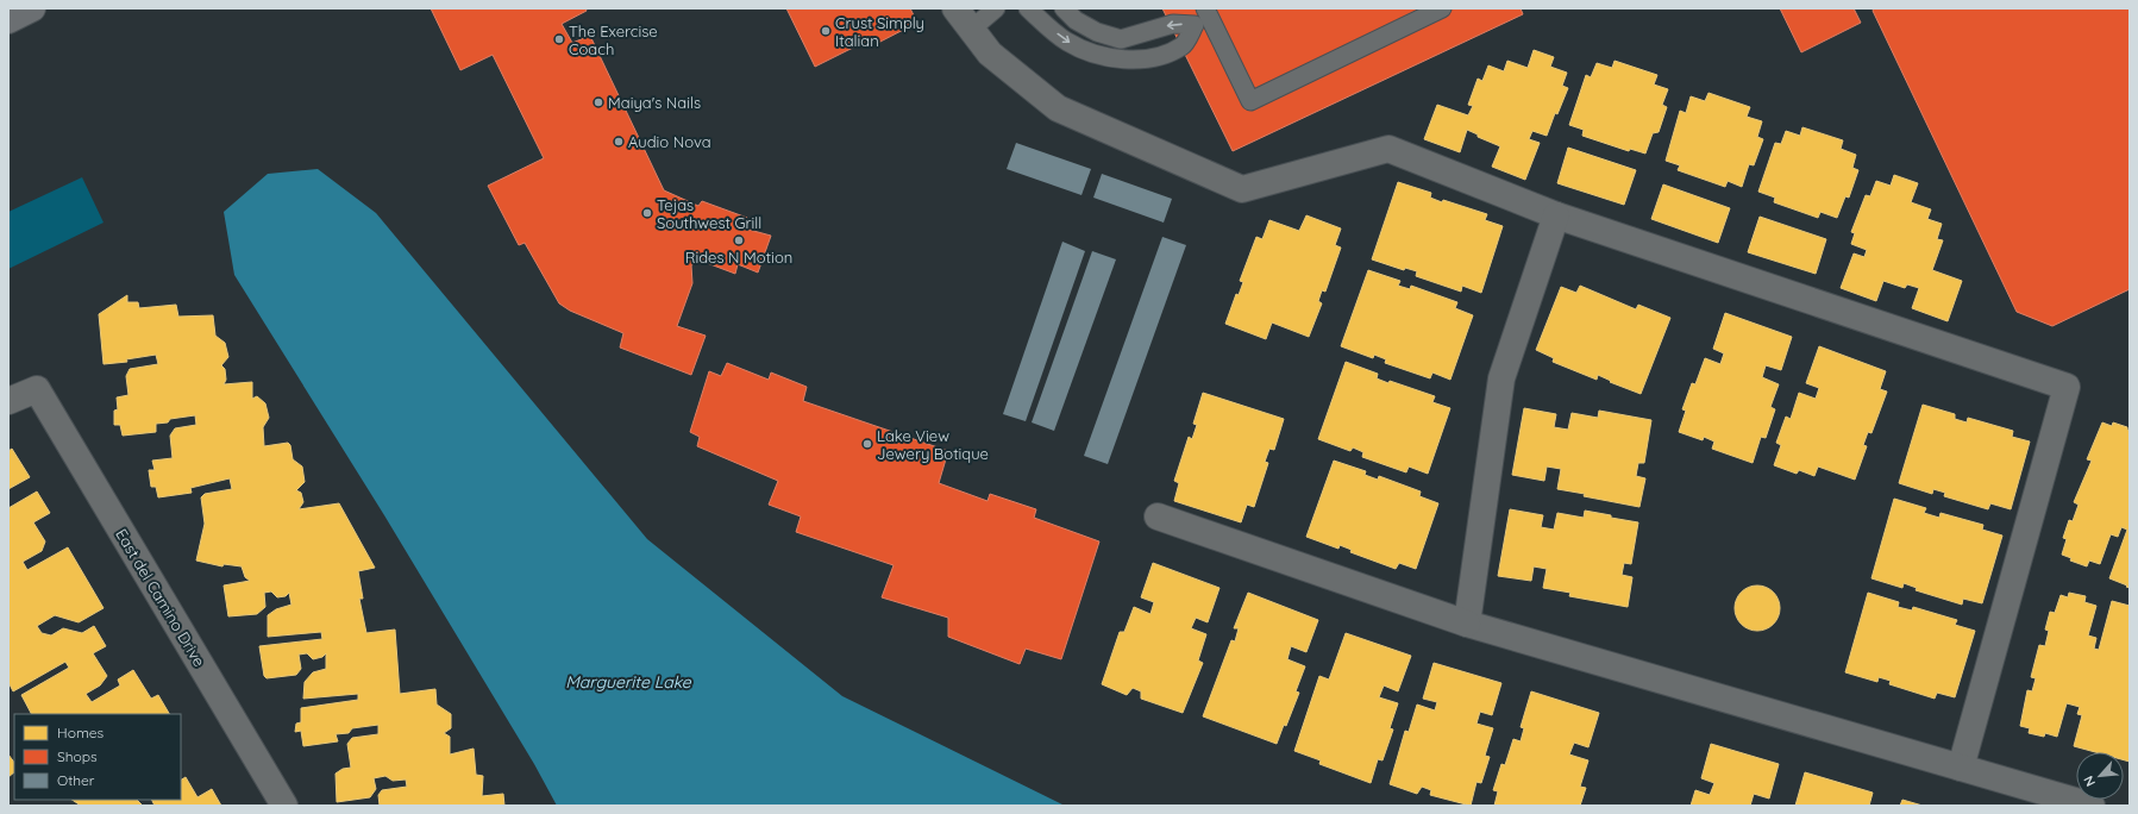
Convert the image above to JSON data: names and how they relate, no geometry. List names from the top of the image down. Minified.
{"streets":{"street":["East del Camino Drive"]},"water":["Marguerite Lake"],"places":["Crust Simply Italian","The Exercise Coach","Maiya's Nails","Audio Nova","Tejas Southwest Grill","Rides N Motion","Lake View Jewery Botique"],"legend":["Homes","Shops","Other"],"north":"bottom left"}
